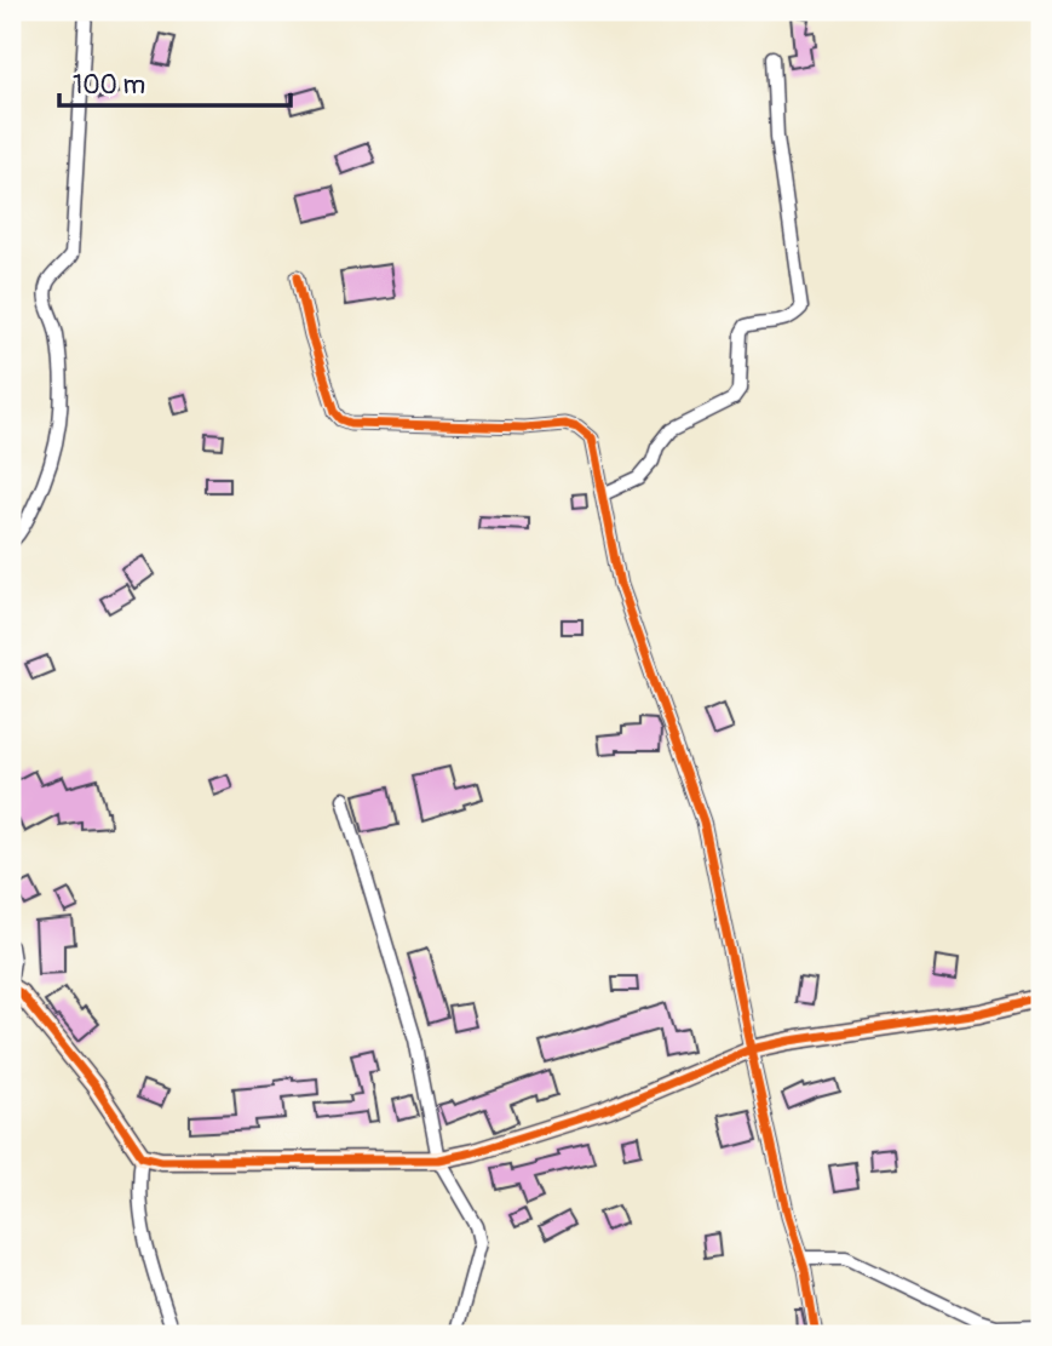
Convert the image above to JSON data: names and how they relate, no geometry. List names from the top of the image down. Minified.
{"scale_bar":"100 m"}
